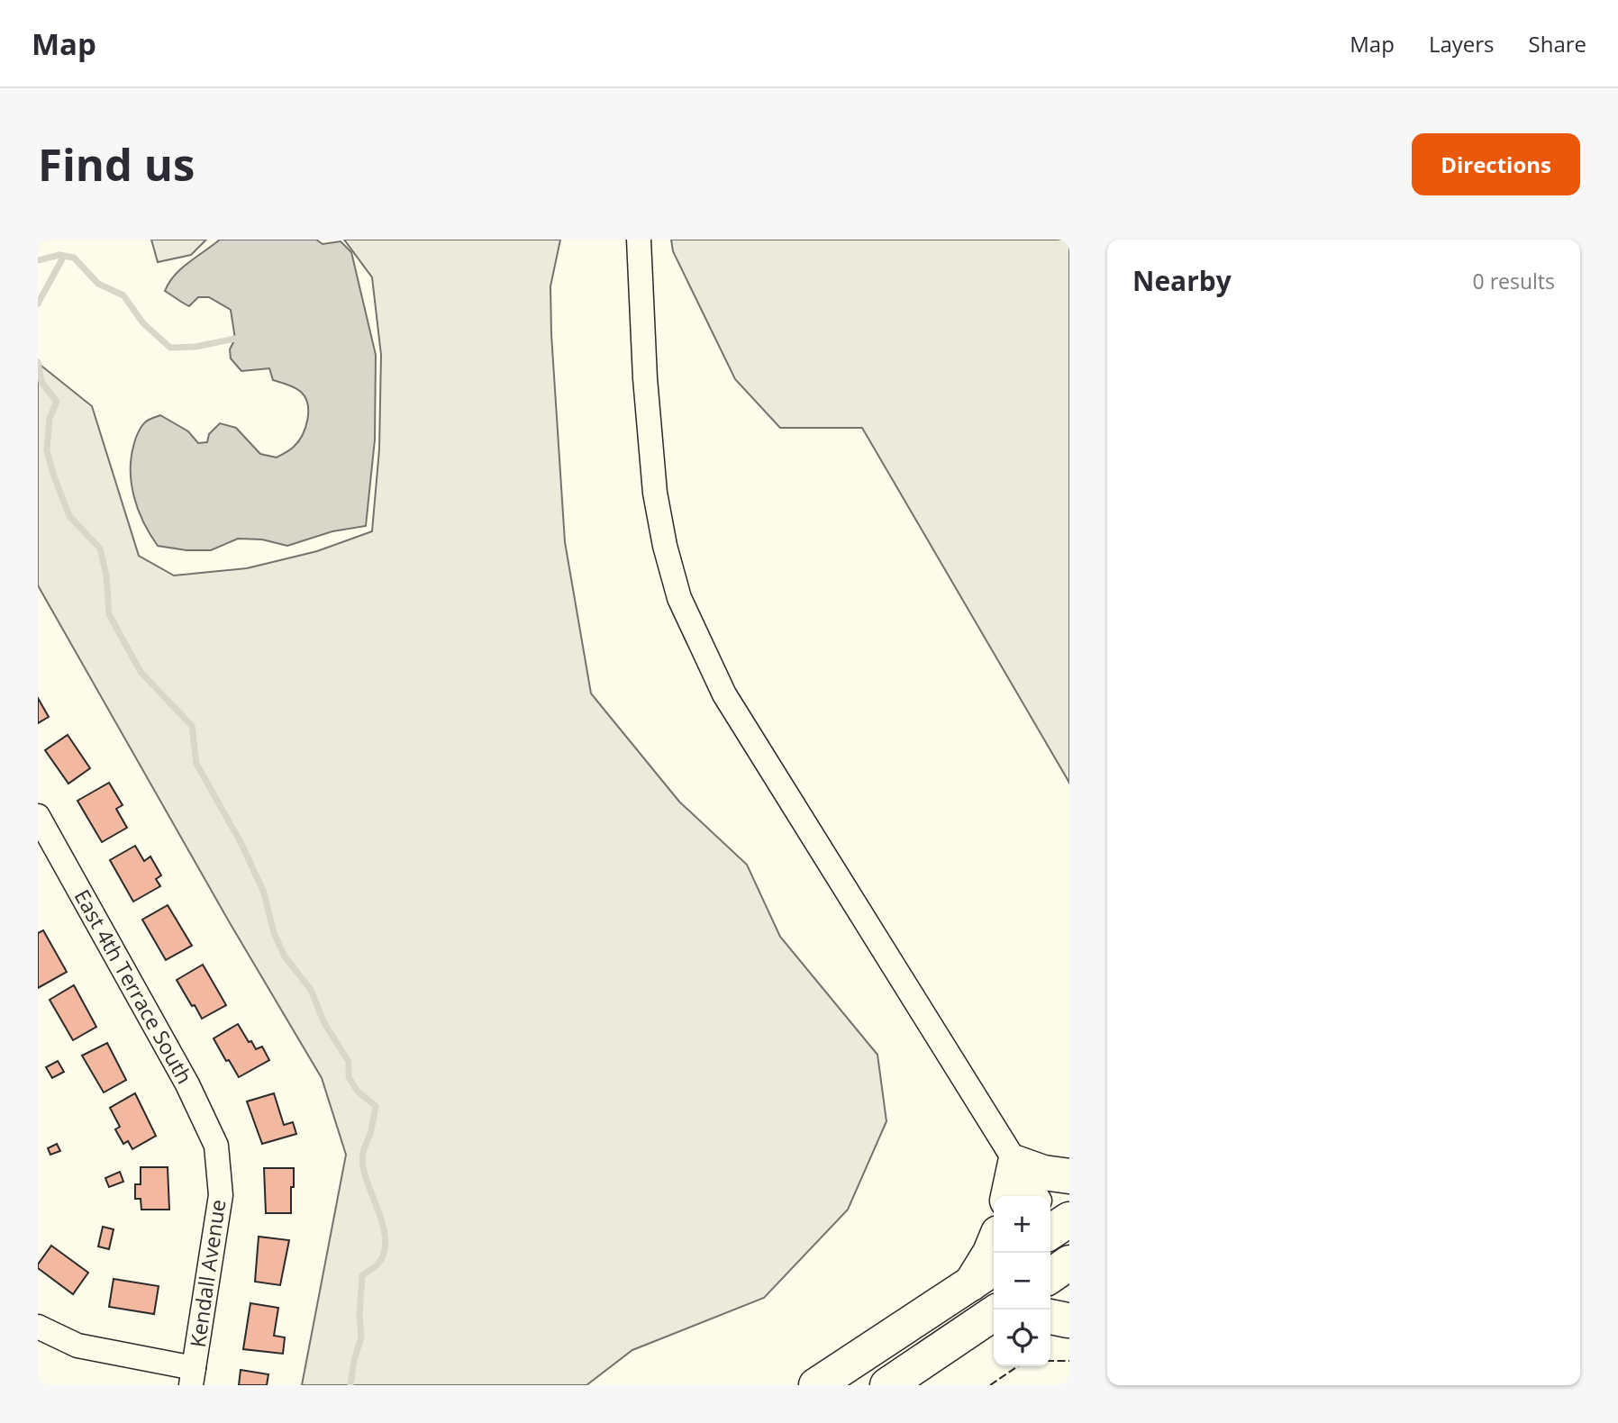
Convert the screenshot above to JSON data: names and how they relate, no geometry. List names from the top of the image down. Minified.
{"streets":{"street":["East 4th Terrace South","Kendall Avenue"]},"crossings":[["East 4th Terrace South","Kendall Avenue"]],"page":{"header":"Map","nav":["Map","Layers","Share"],"buttons":"Directions","title":"Find us","heading":["Nearby","0 results"],"map_buttons":["+","−"]}}
